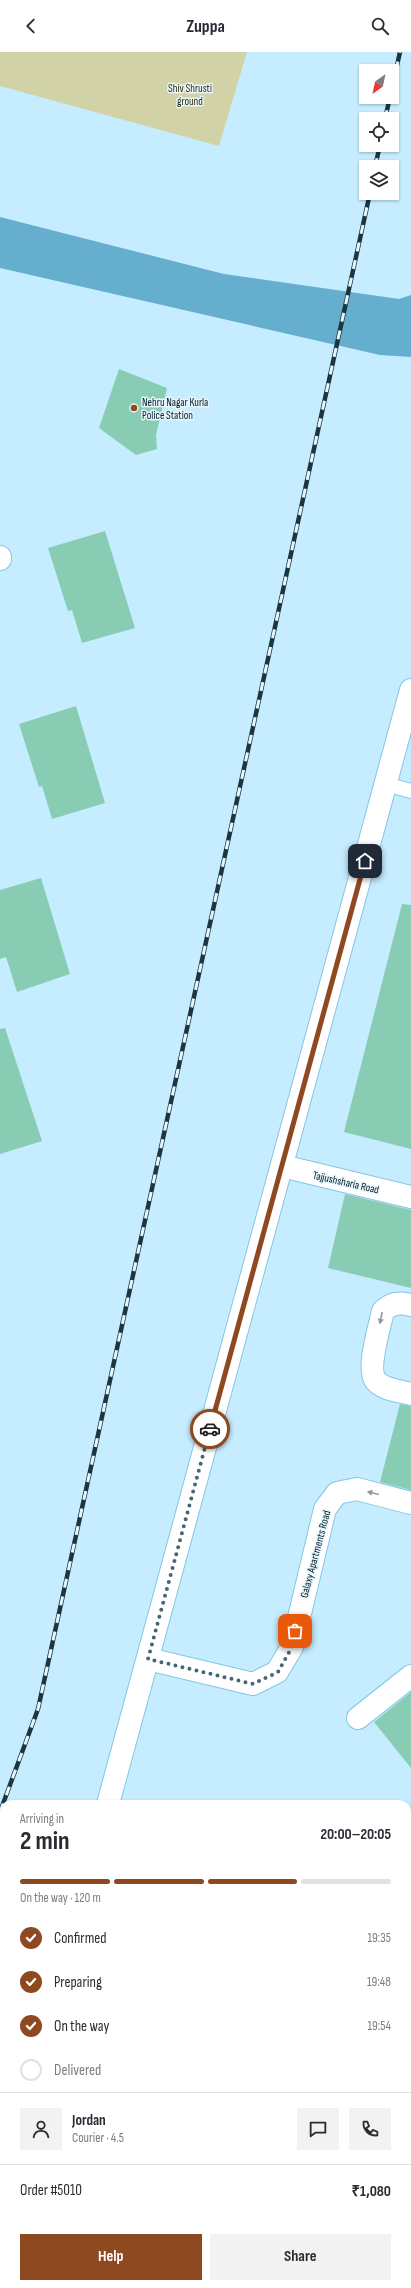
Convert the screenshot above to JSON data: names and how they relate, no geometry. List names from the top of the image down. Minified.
{"streets":{"street":["Tajjushsharia Road","Galaxy Apartments Road"]},"parks":["Shiv Shrusti ground"],"places":["Nehru Nagar Kurla Police Station"],"north":"bottom left","page":{"header":"Zuppa","heading":["2 min","Arriving in","20:00–20:05"],"panel":["Jordan","Courier · 4.5","Order #5010","₹1,080"],"bar":"On the way · 120 m","list":[["Confirmed","19:35"],["Preparing","19:48"],["On the way","19:54"],"Delivered"],"buttons":["Help","Share"]}}
